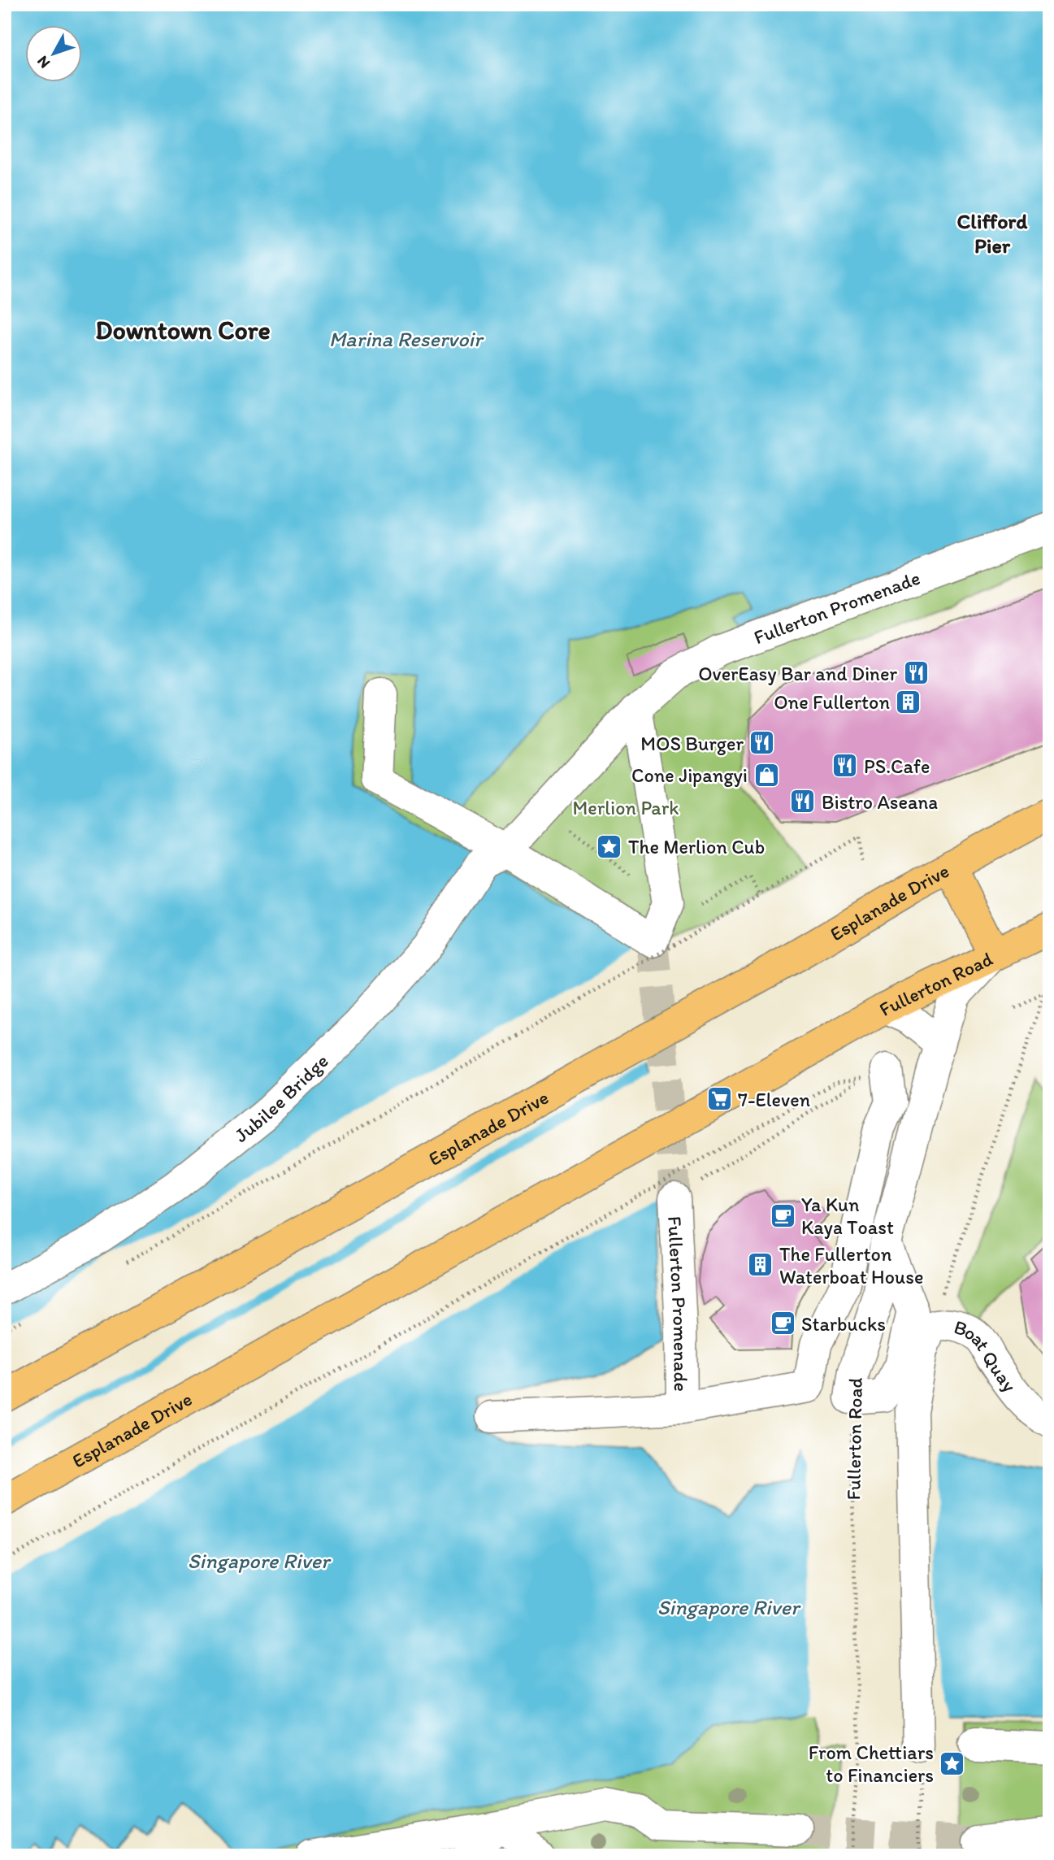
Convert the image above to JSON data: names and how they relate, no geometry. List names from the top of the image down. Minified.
{"streets":{"highway":["Esplanade Drive","Fullerton Road"],"street":["Fullerton Promenade","Jubilee Bridge","Boat Quay"]},"crossings":[["Fullerton Promenade","Jubilee Bridge"],["Esplanade Drive","Fullerton Road"]],"districts":["Clifford Pier","Downtown Core"],"water":["Marina Reservoir","Singapore River"],"parks":["Merlion Park"],"places":{"restaurant":["OverEasy Bar and Diner","MOS Burger","PS.Cafe","Bistro Aseana"],"building":["One Fullerton","The Fullerton Waterboat House"],"shop":["Cone Jipangyi"],"place":["The Merlion Cub","From Chettiars to Financiers"],"supermarket":["7-Eleven"],"cafe":["Ya Kun Kaya Toast","Starbucks"]},"north":"bottom left"}
